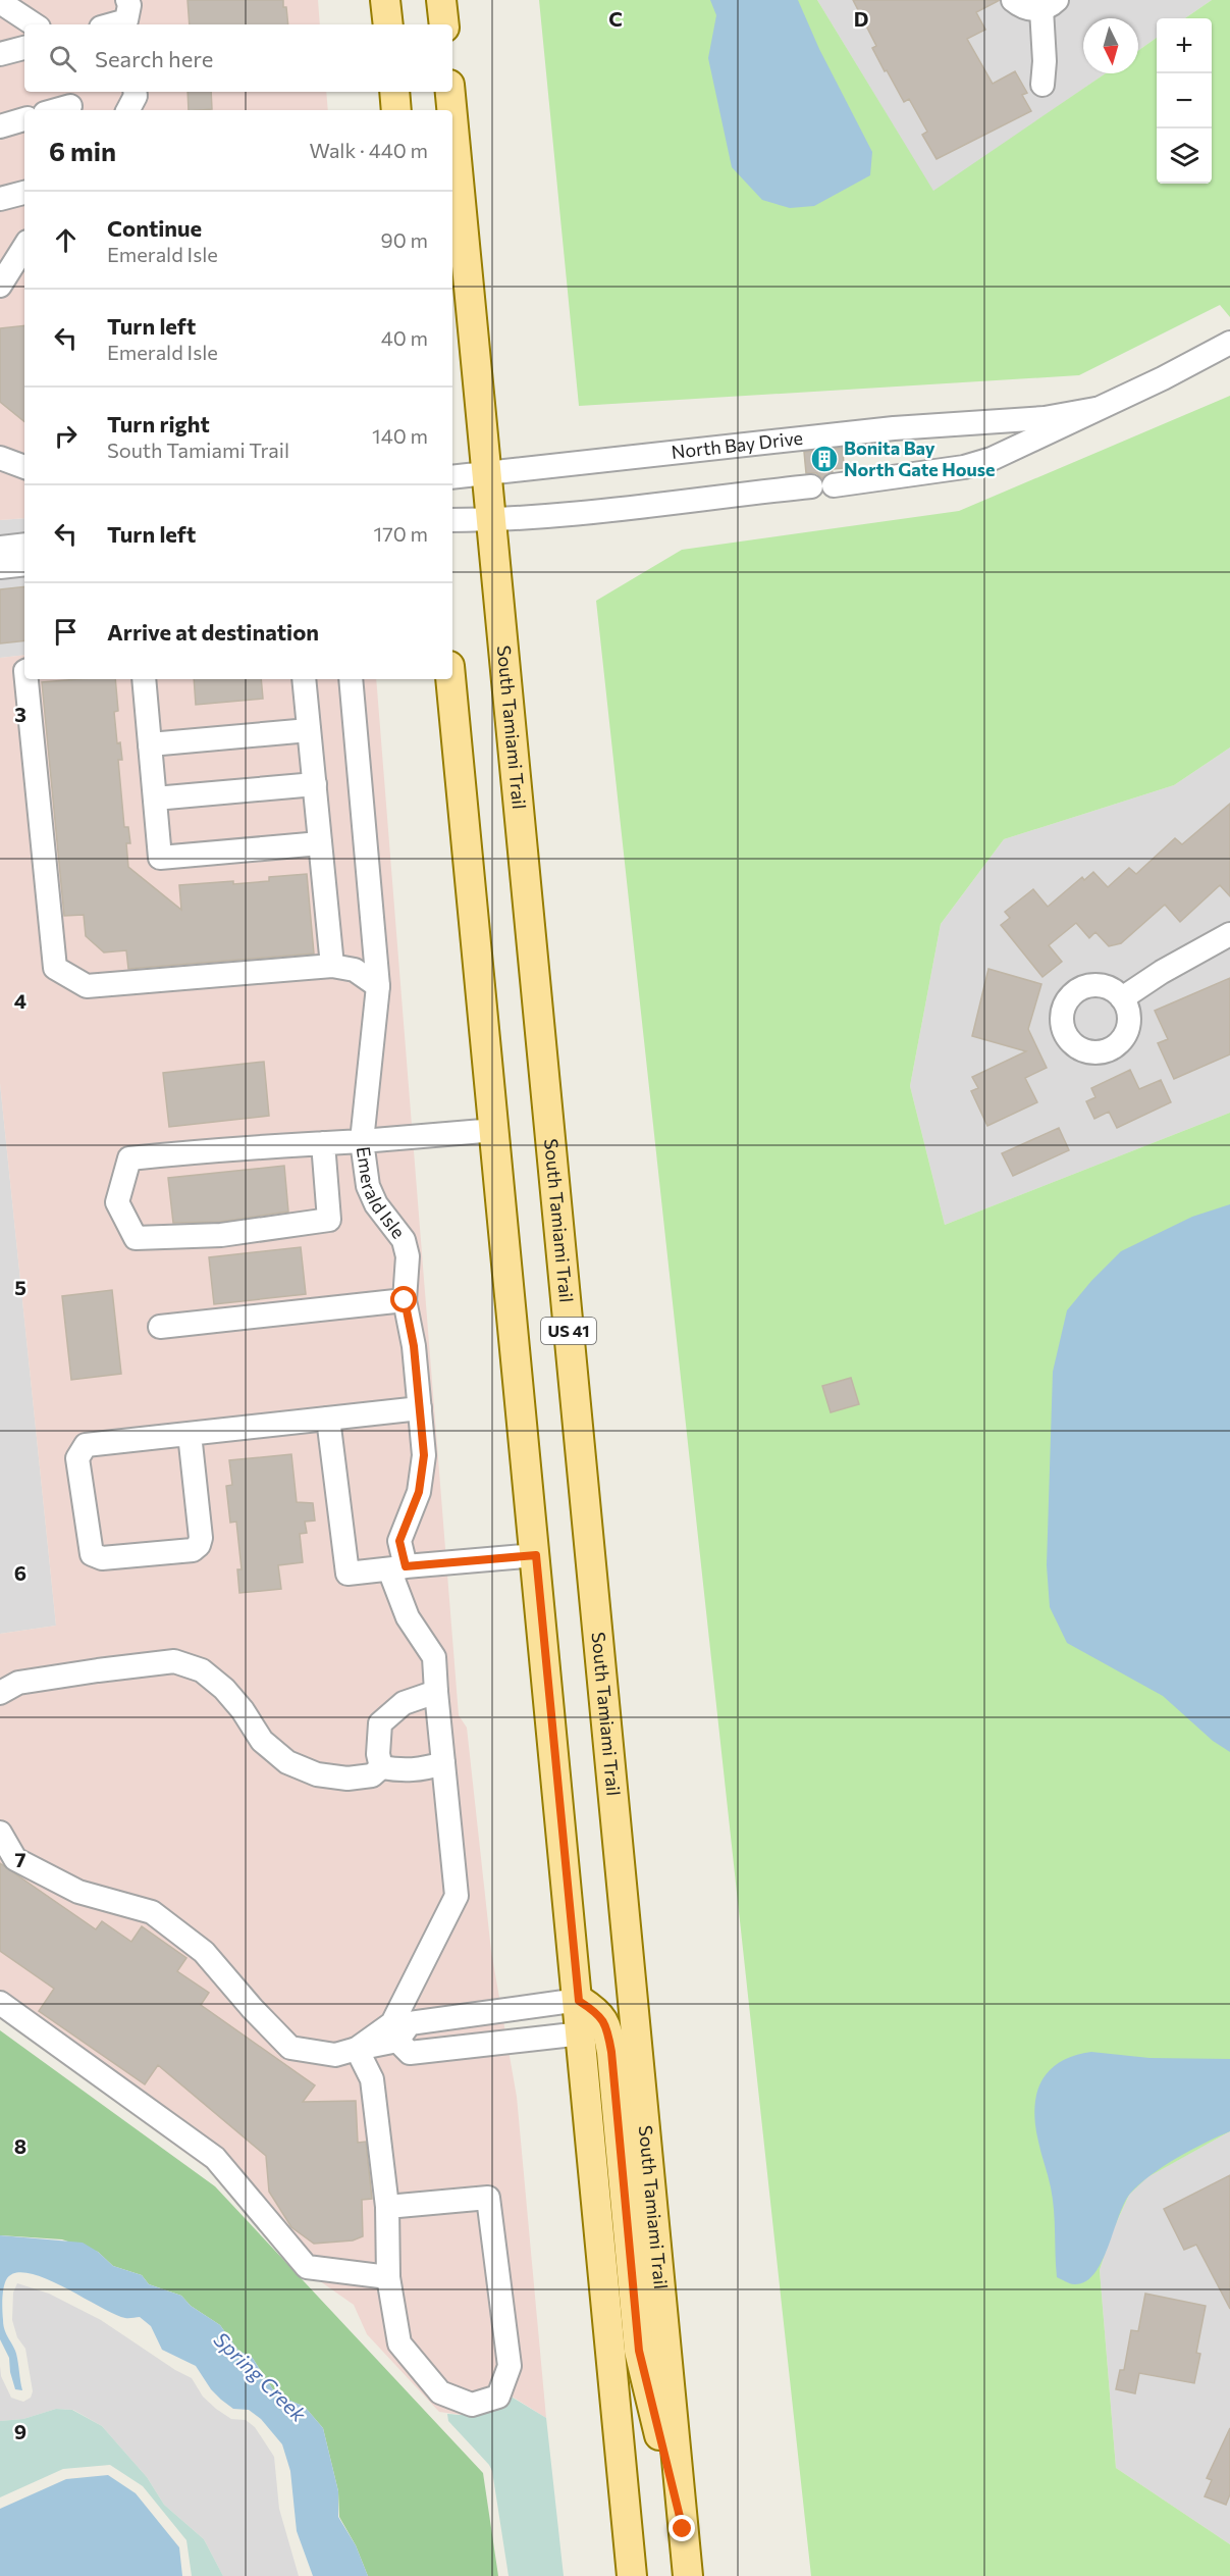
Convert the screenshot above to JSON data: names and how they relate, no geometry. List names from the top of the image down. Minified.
{"streets":{"main road":["South Tamiami Trail","US 41"],"street":["North Bay Drive","Emerald Isle"]},"crossings":[["North Bay Drive","South Tamiami Trail"],["Emerald Isle","US 41"]],"water":["Spring Creek"],"places":{"building":["Bonita Bay North Gate House"]},"north":"bottom","page":{"map_buttons":["+","−"],"search":"Search here","heading":["6 min","Walk · 440 m"],"list":[["Continue","Emerald Isle","90 m"],["Turn left","Emerald Isle","40 m"],["Turn right","South Tamiami Trail","140 m"],["Turn left","170 m"],"Arrive at destination"]},"grid":{"columns":["C","D"],"rows":["3","4","5","6","7","8","9"]}}
